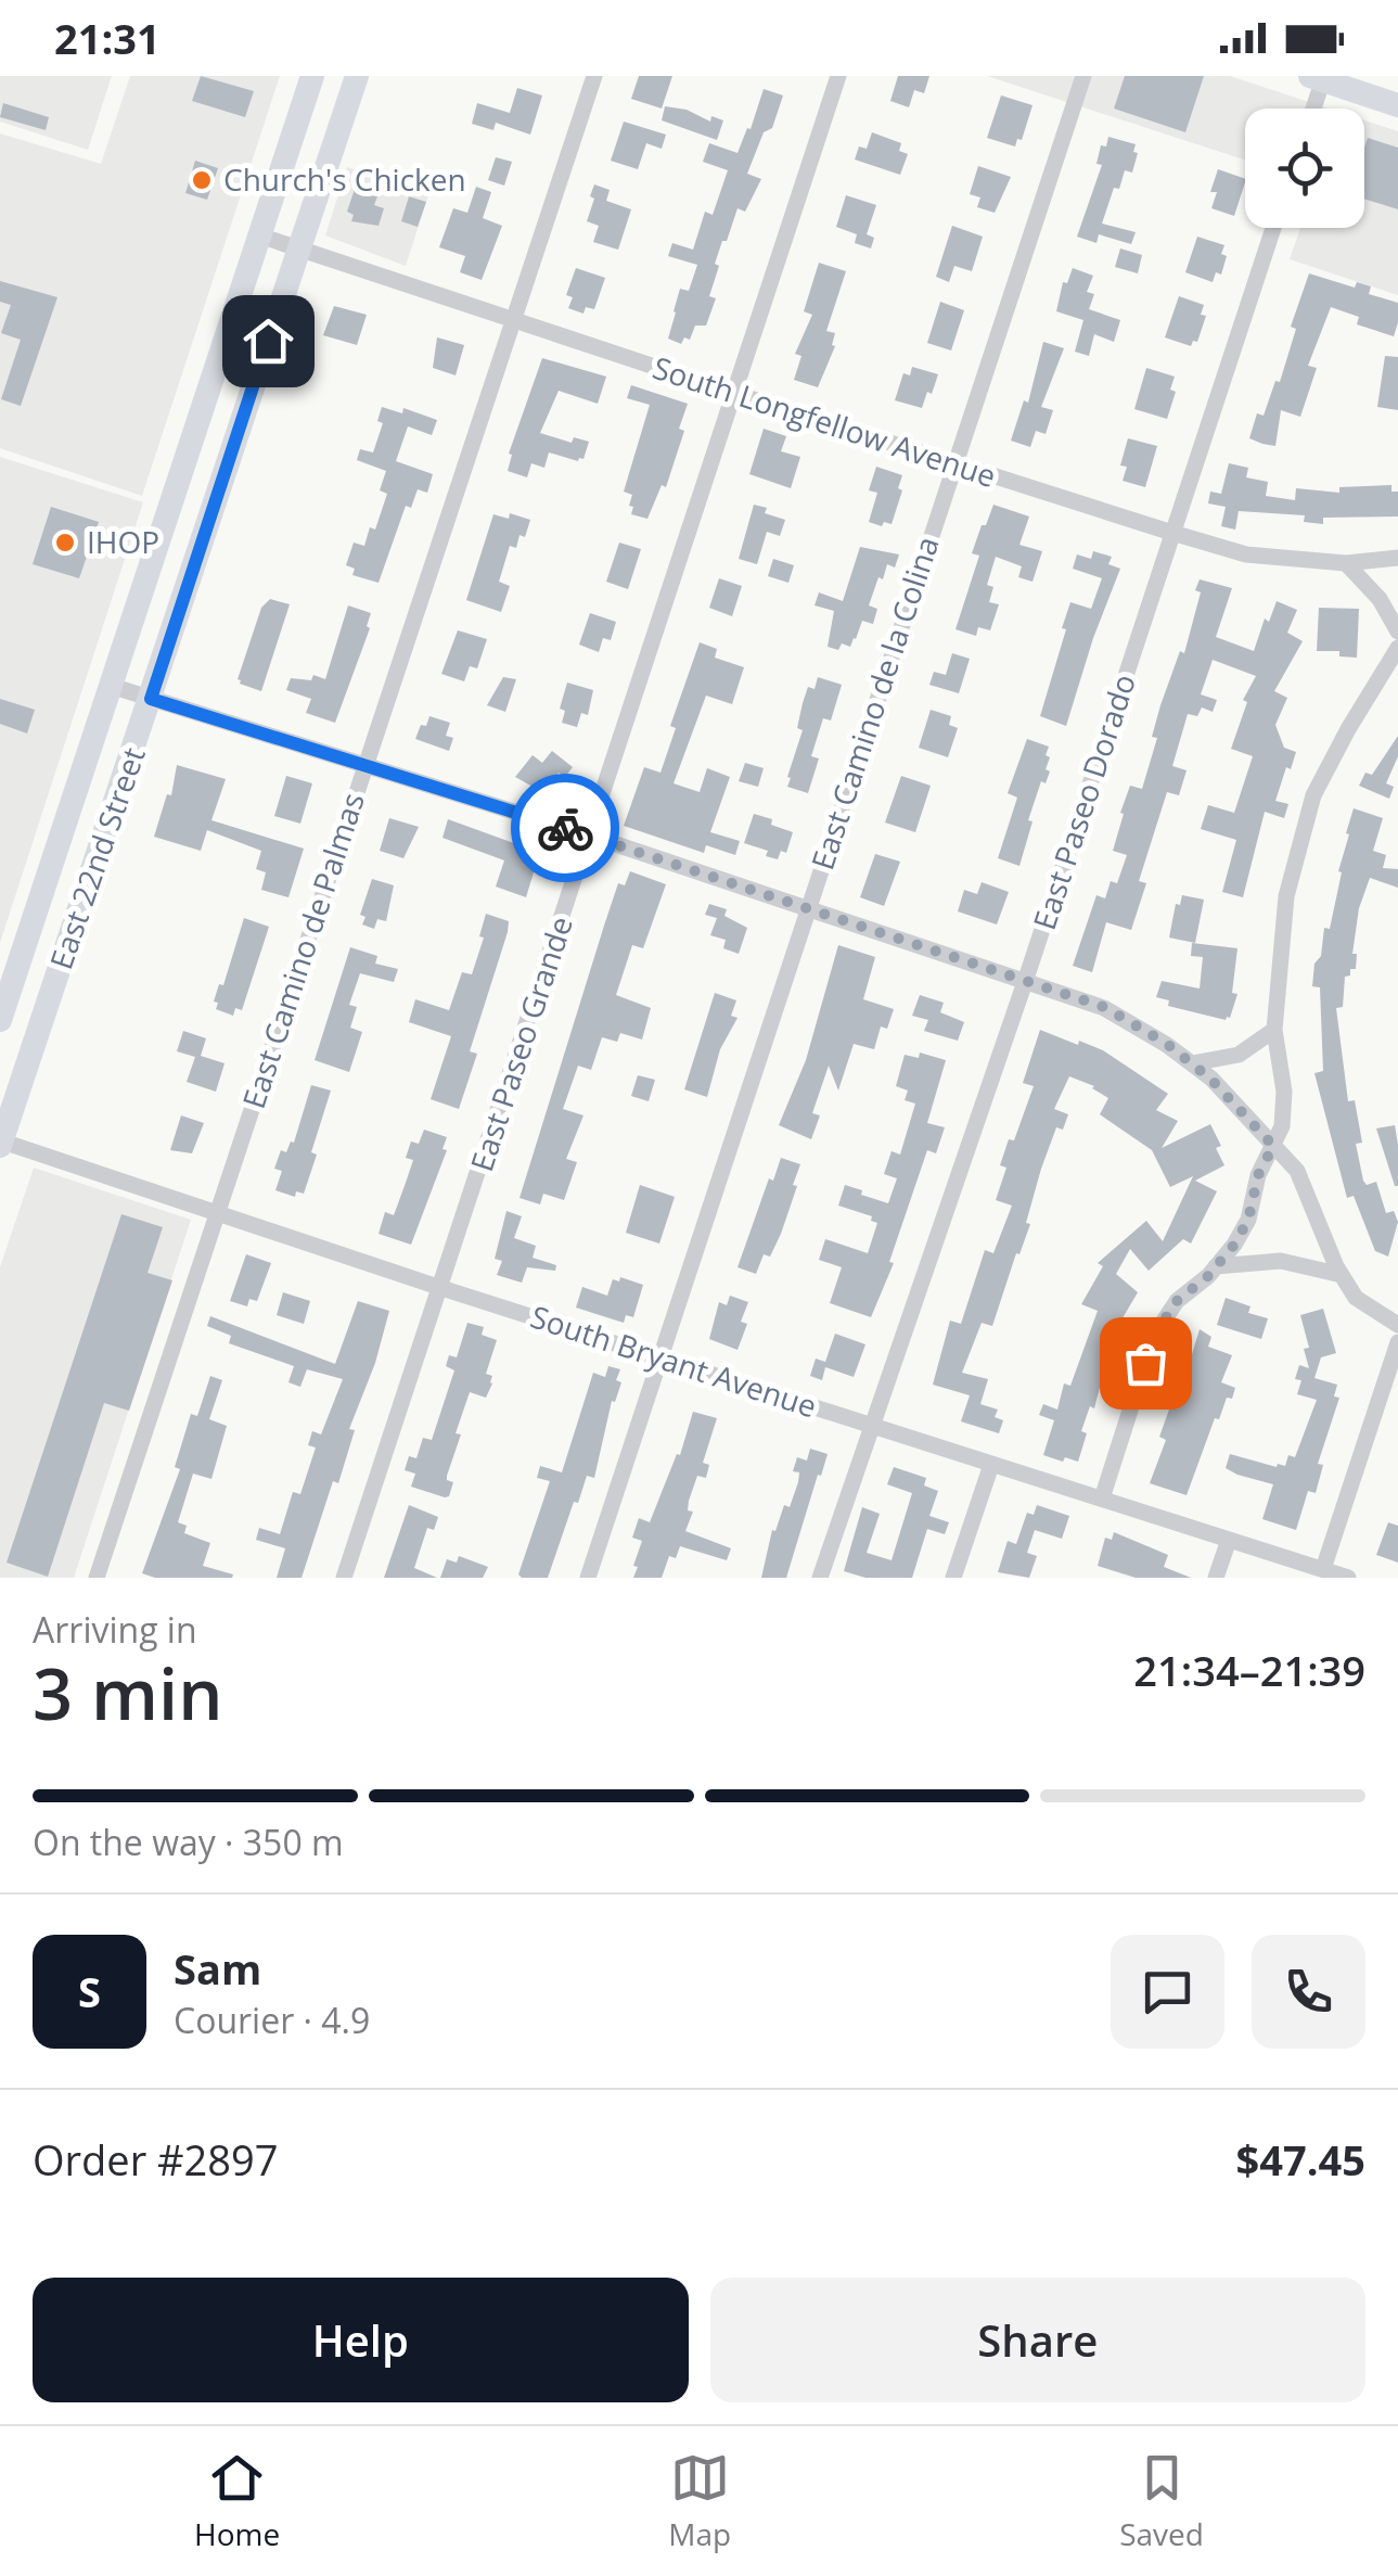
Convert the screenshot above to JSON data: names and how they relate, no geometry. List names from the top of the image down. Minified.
{"streets":{"main road":["East 22nd Street"],"street":["South Longfellow Avenue","East Camino de la Colina","East Paseo Dorado","East Camino de Palmas","East Paseo Grande","South Bryant Avenue"]},"crossings":[["South Longfellow Avenue","East Camino de la Colina"],["South Longfellow Avenue","East Paseo Dorado"],["South Longfellow Avenue","East 22nd Street"],["South Longfellow Avenue","East Camino de Palmas"],["South Longfellow Avenue","East Paseo Grande"],["East Camino de la Colina","South Bryant Avenue"],["East Paseo Dorado","South Bryant Avenue"],["East 22nd Street","South Bryant Avenue"],["East Camino de Palmas","South Bryant Avenue"],["East Paseo Grande","South Bryant Avenue"]],"places":["Church's Chicken","IHOP"],"page":{"status":"21:31","heading":["3 min","Arriving in","21:34–21:39"],"panel":["Sam","Courier · 4.9","Order #2897","$47.45"],"bar":"On the way · 350 m","round":"S","buttons":["Help","Share"],"tabs":["Home","Map","Saved"]}}
